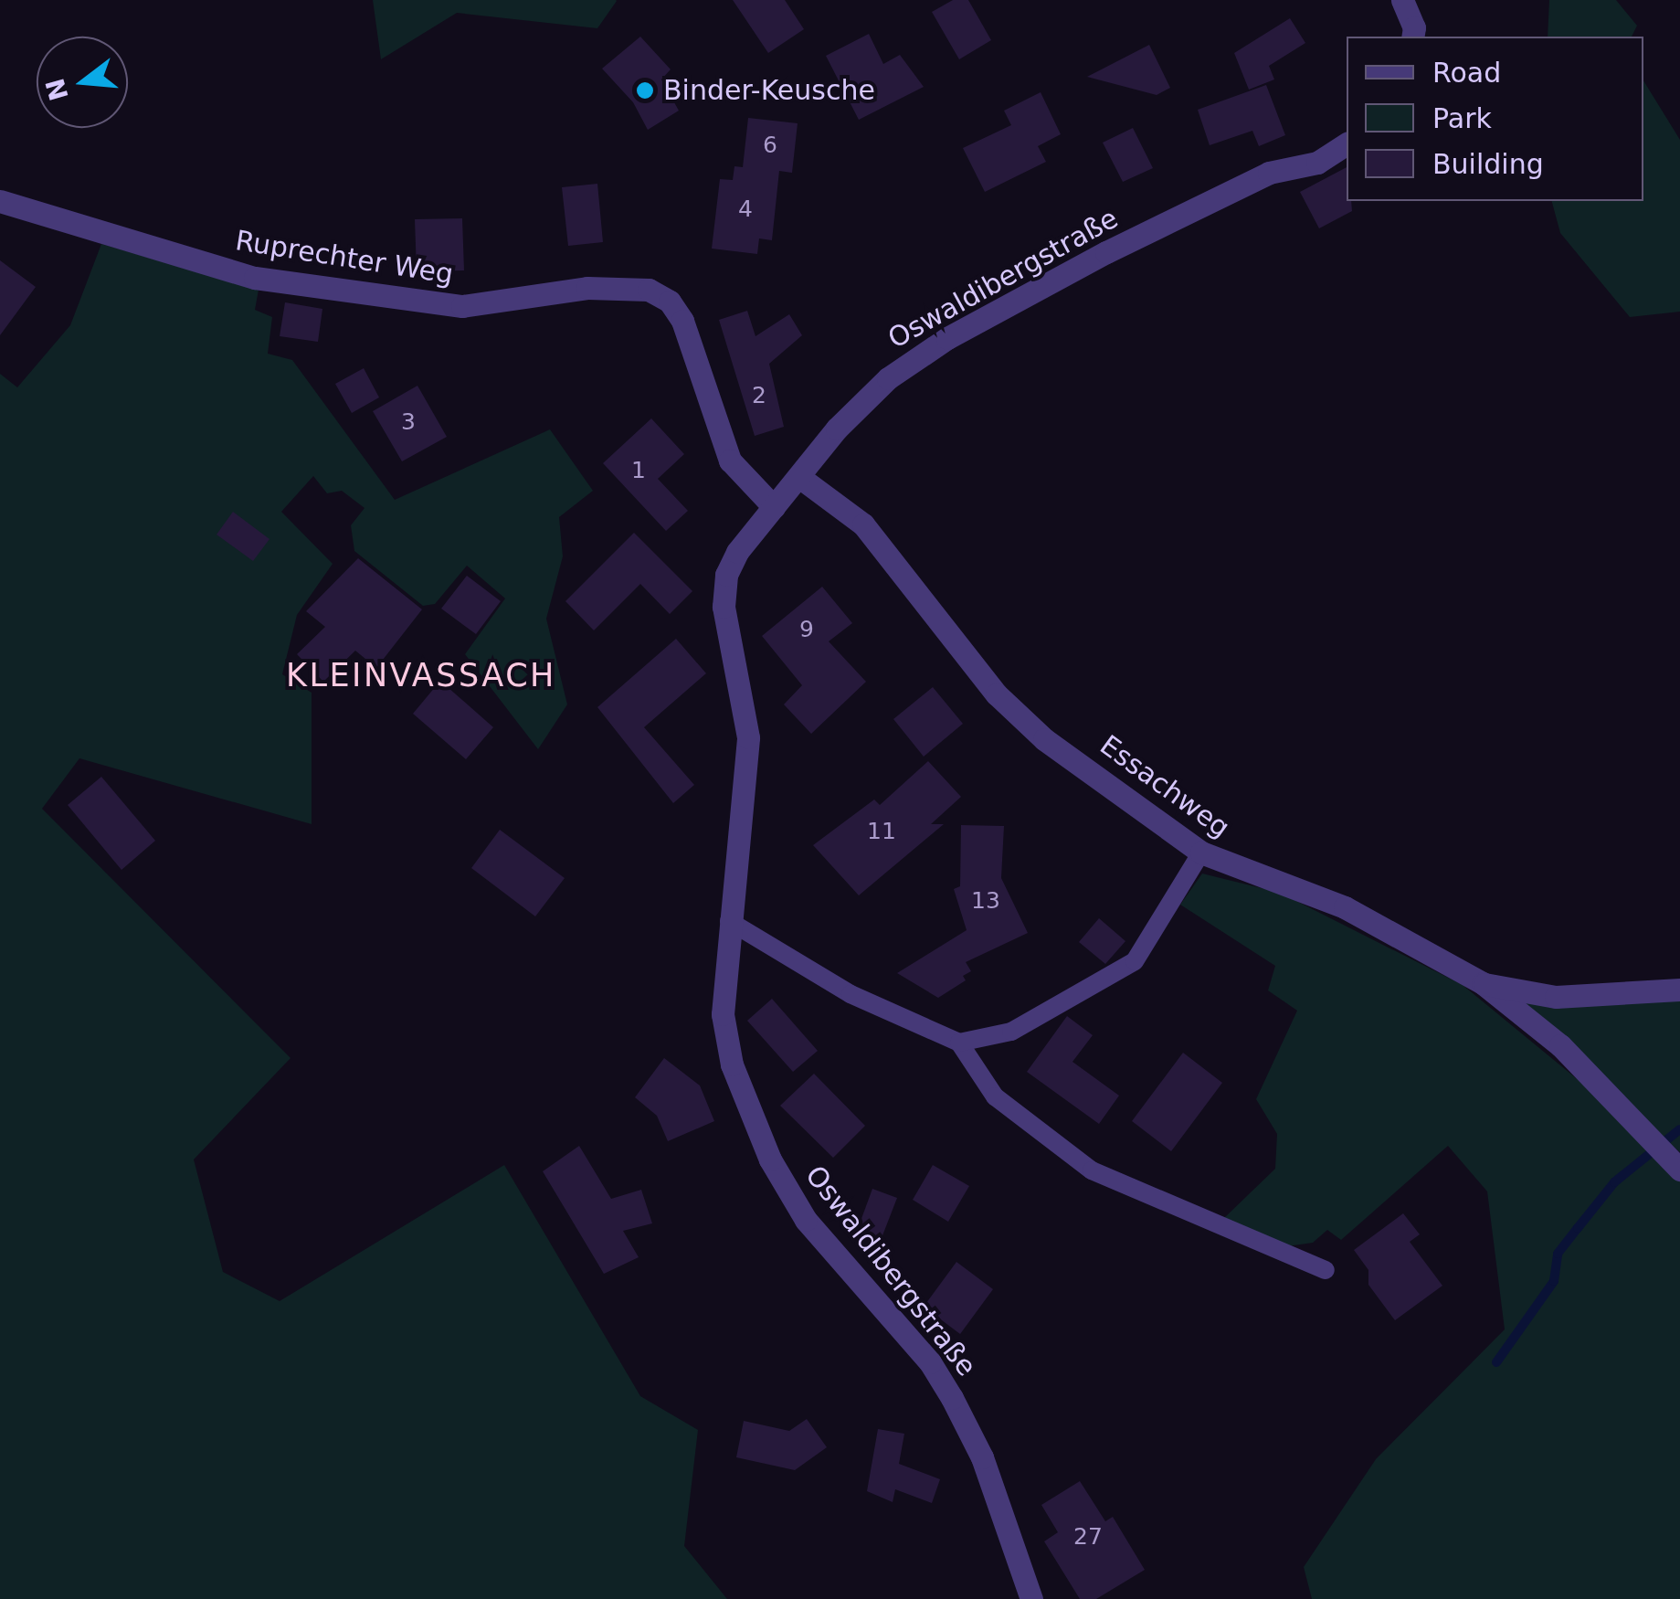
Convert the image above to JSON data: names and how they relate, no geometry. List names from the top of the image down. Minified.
{"streets":{"street":["Ruprechter Weg","Oswaldibergstraße","Essachweg"]},"crossings":[["Ruprechter Weg","Oswaldibergstraße"],["Oswaldibergstraße","Essachweg"]],"districts":["KLEINVASSACH"],"places":["Binder-Keusche"],"house_numbers":["6","4","2","3","1","9","11","13","27"],"legend":["Road","Park","Building"],"north":"left"}
